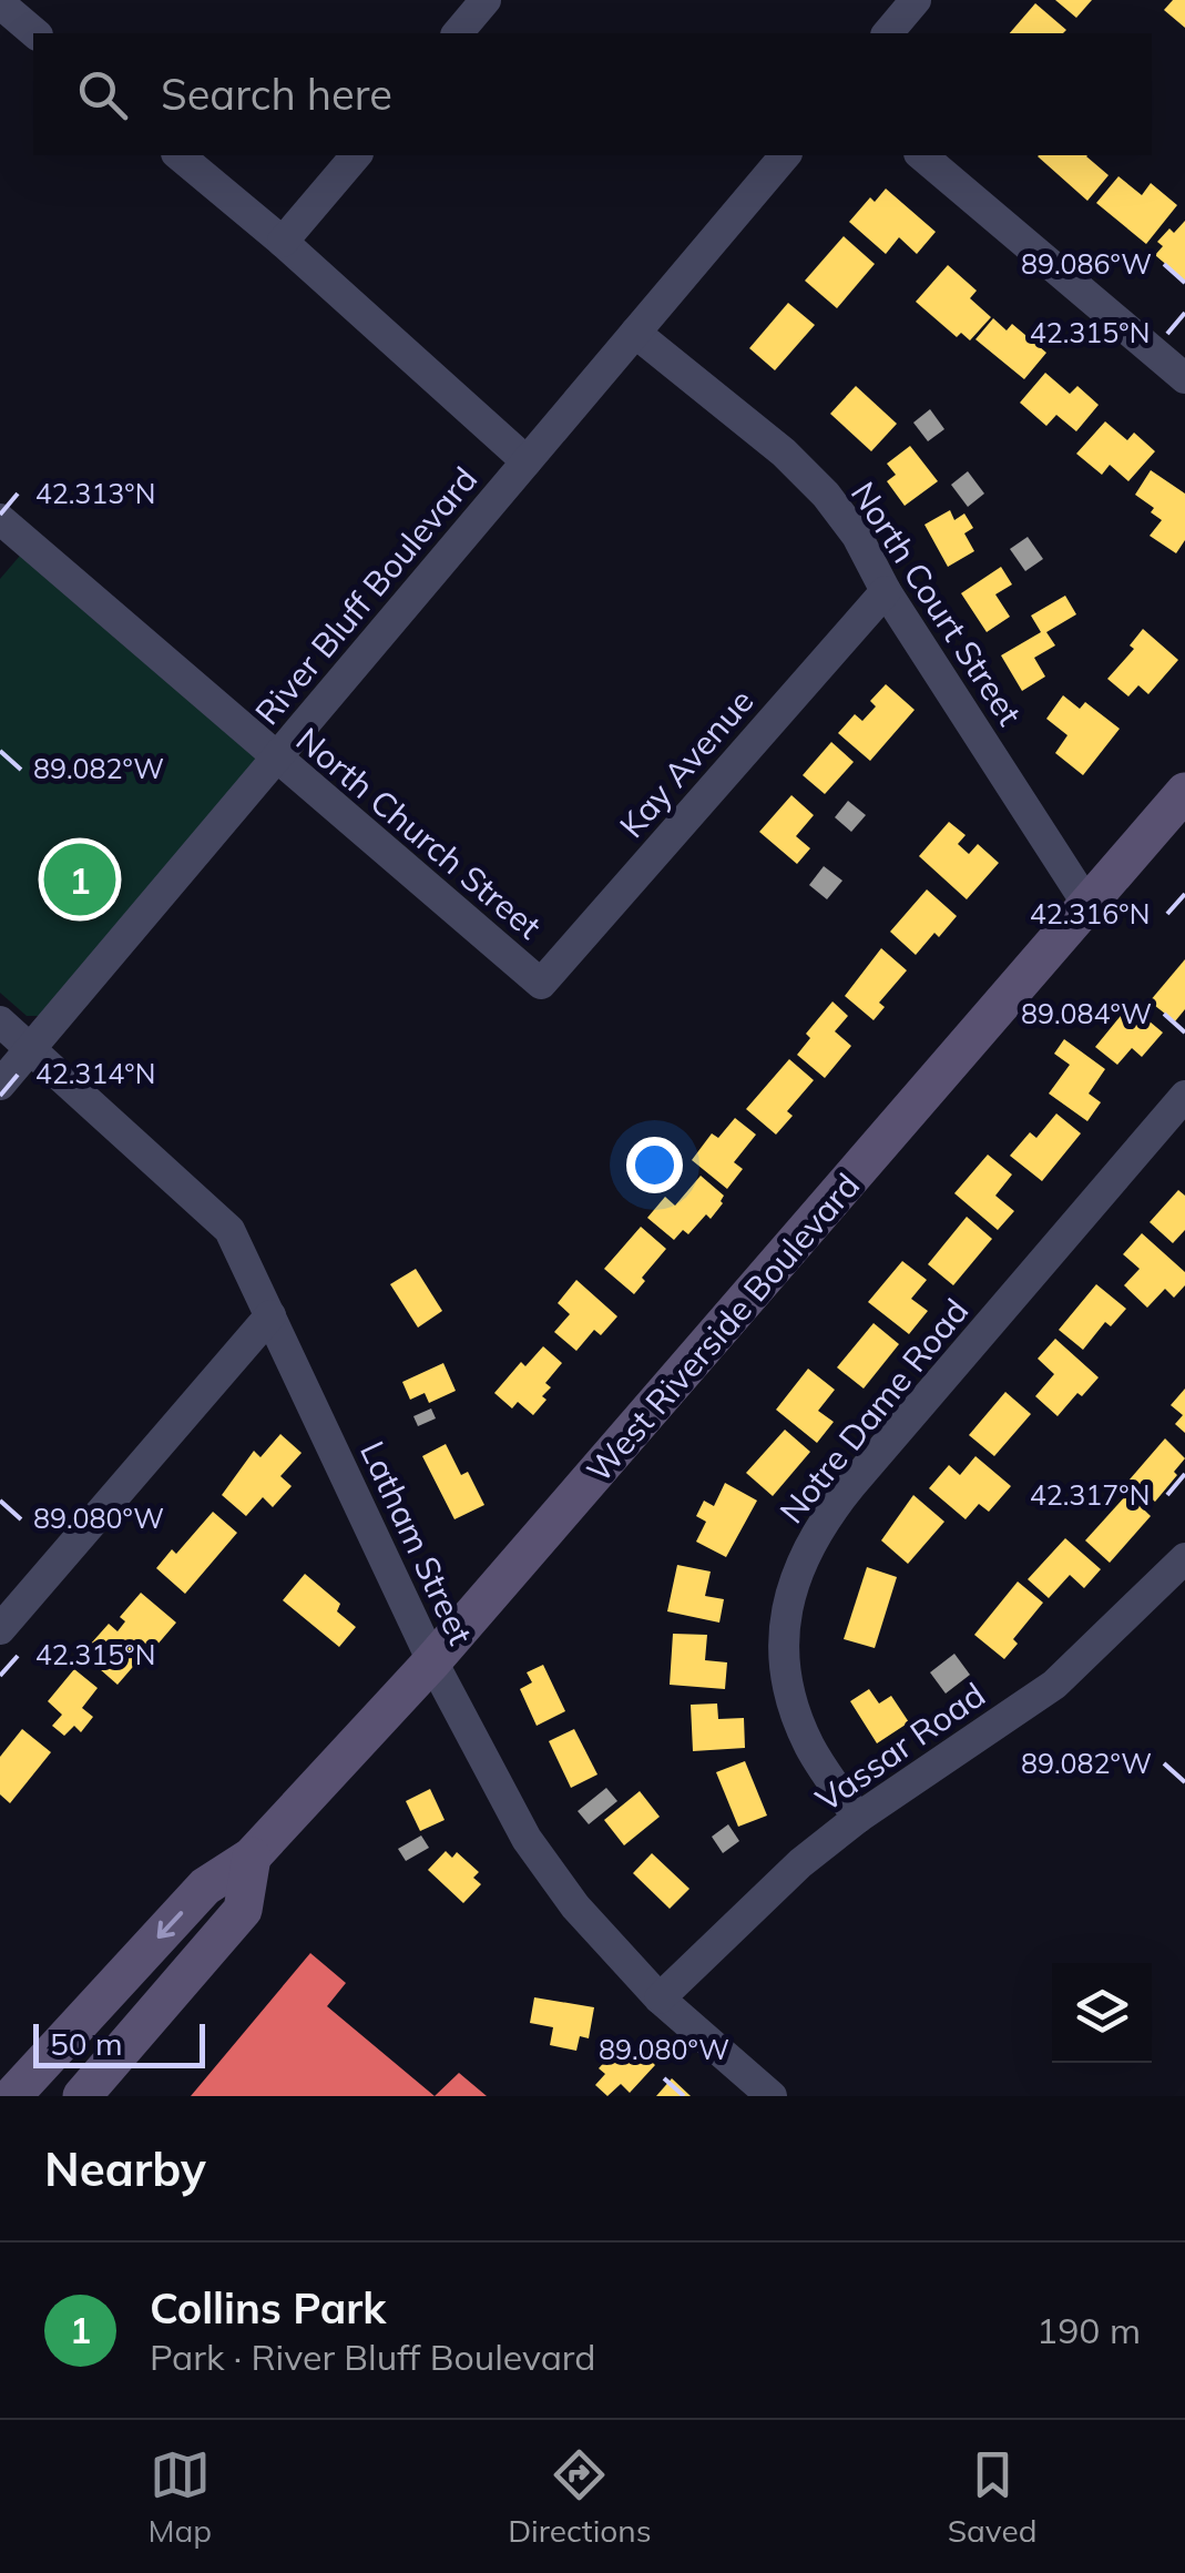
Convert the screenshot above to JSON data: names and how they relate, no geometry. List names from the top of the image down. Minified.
{"streets":{"main road":["West Riverside Boulevard"],"street":["River Bluff Boulevard","North Court Street","Kay Avenue","North Church Street","Notre Dame Road","Latham Street","Vassar Road"]},"crossings":[["River Bluff Boulevard","North Court Street"],["River Bluff Boulevard","North Church Street"],["River Bluff Boulevard","Latham Street"],["North Court Street","Kay Avenue"],["North Court Street","West Riverside Boulevard"],["Kay Avenue","North Church Street"],["West Riverside Boulevard","Latham Street"],["Notre Dame Road","Vassar Road"],["Latham Street","Vassar Road"]],"scale_bar":"50 m","page":{"search":"Search here","pins":"1","scale":"50 m","heading":"Nearby","list":[{"mark":"1","name":"Collins Park","note":"Park · River Bluff Boulevard","value":"190 m"}],"nav":["Map","Directions","Saved"]},"coordinates":["89.086°W","42.315°N","42.313°N","89.082°W","42.316°N","89.084°W","42.314°N","42.317°N","89.080°W"]}
